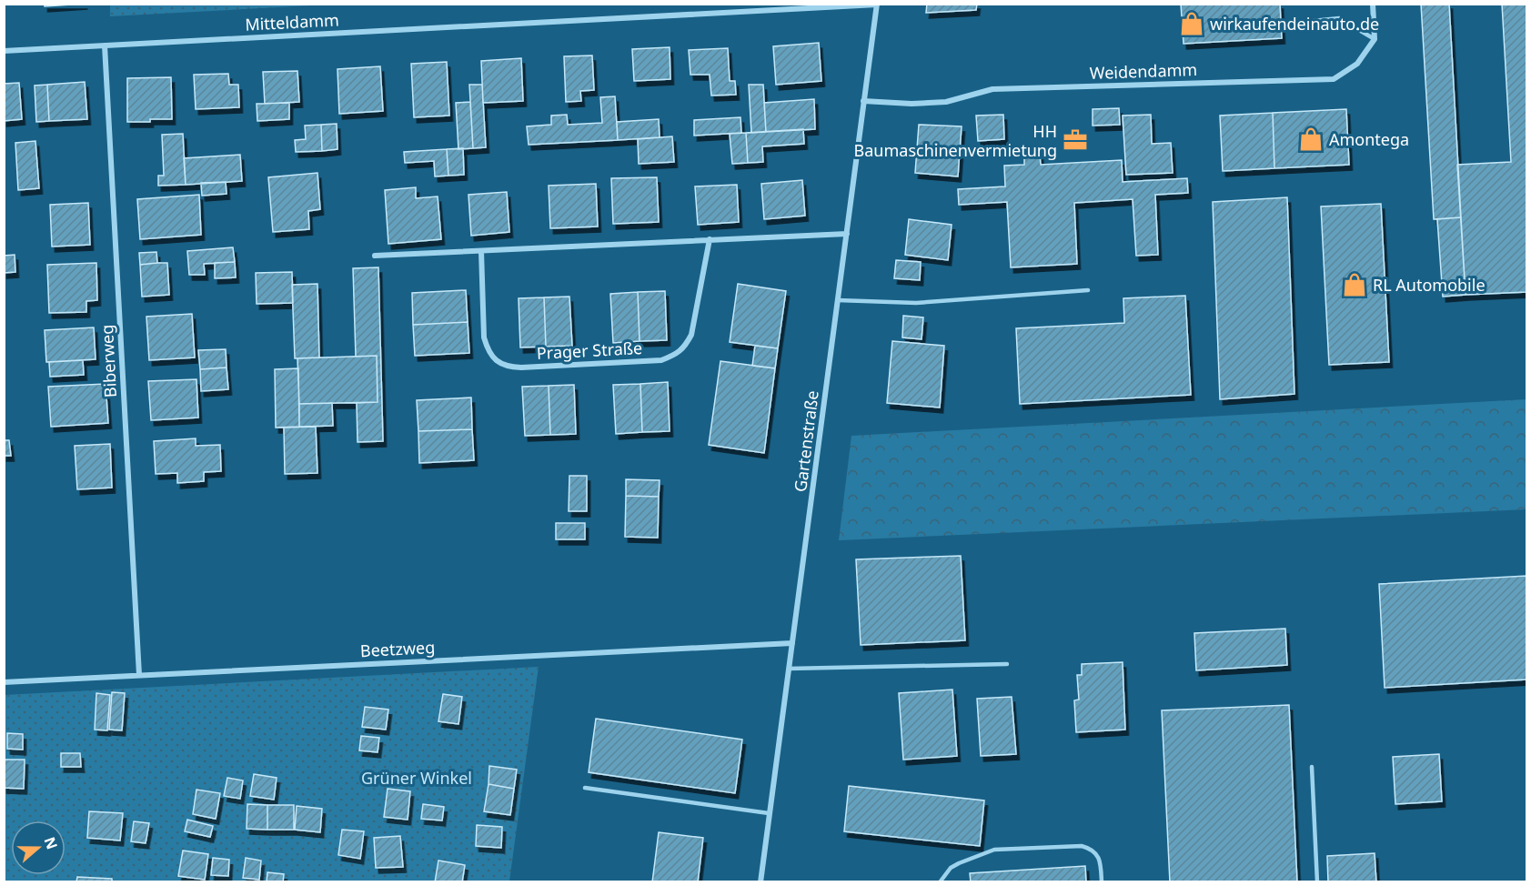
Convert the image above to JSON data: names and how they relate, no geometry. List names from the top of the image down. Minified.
{"streets":{"street":["Mitteldamm","Weidendamm","Prager Straße","Biberweg","Gartenstraße","Beetzweg"]},"crossings":[["Mitteldamm","Biberweg"],["Mitteldamm","Gartenstraße"],["Weidendamm","Gartenstraße"],["Biberweg","Beetzweg"],["Gartenstraße","Beetzweg"]],"parks":["Grüner Winkel"],"places":{"shop":["wirkaufendeinauto.de","Amontega","RL Automobile"],"office":["HH Baumaschinenvermietung"]},"north":"right"}
